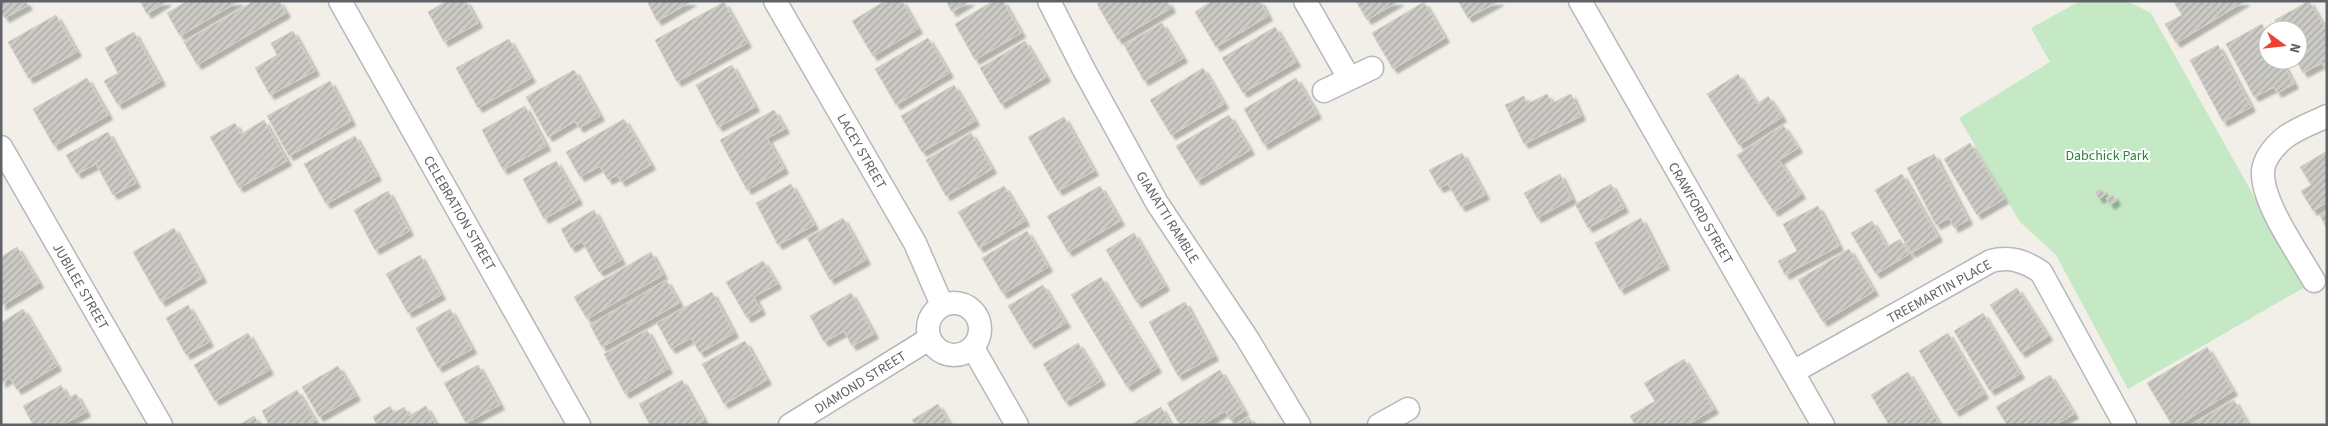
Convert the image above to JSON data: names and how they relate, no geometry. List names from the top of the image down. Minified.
{"streets":{"street":["LACEY STREET","CELEBRATION STREET","CRAWFORD STREET","GIANATTI RAMBLE","JUBILEE STREET","TREEMARTIN PLACE","DIAMOND STREET"]},"crossings":[["LACEY STREET","DIAMOND STREET"],["CRAWFORD STREET","TREEMARTIN PLACE"]],"parks":["Dabchick Park"],"north":"right"}
